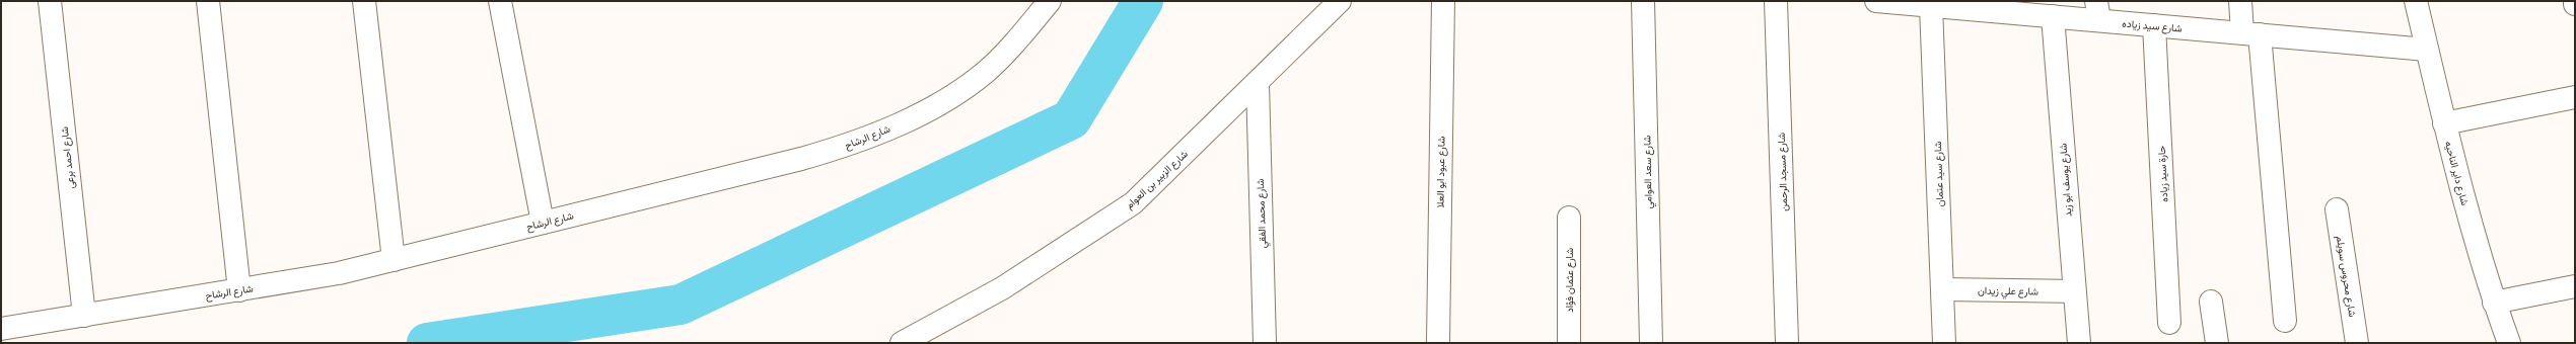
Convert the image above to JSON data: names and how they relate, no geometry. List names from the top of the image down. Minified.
{"streets":{"street":["شارع سيد زياده","شارع الرشاح","شارع احمد برعى","شارع عبود ابو العلا","شارع سعد العوامي","شارع مسجد الرحمن","شارع داير الناحيه","شارع سيد عتمان","حارة سيد زياده","شارع الزبير بن العوام","شارع يوسف ابو زيد","شارع محمد الفقي","شارع محروس سويلم","شارع عثمان فؤاد","شارع علي زيدان"]},"crossings":[["شارع سيد زياده","شارع داير الناحيه"],["شارع سيد زياده","شارع سيد عتمان"],["شارع سيد زياده","حارة سيد زياده"],["شارع سيد زياده","شارع يوسف ابو زيد"],["شارع الرشاح","شارع احمد برعى"],["شارع سيد عتمان","شارع علي زيدان"],["شارع الزبير بن العوام","شارع محمد الفقي"],["شارع يوسف ابو زيد","شارع علي زيدان"]]}
